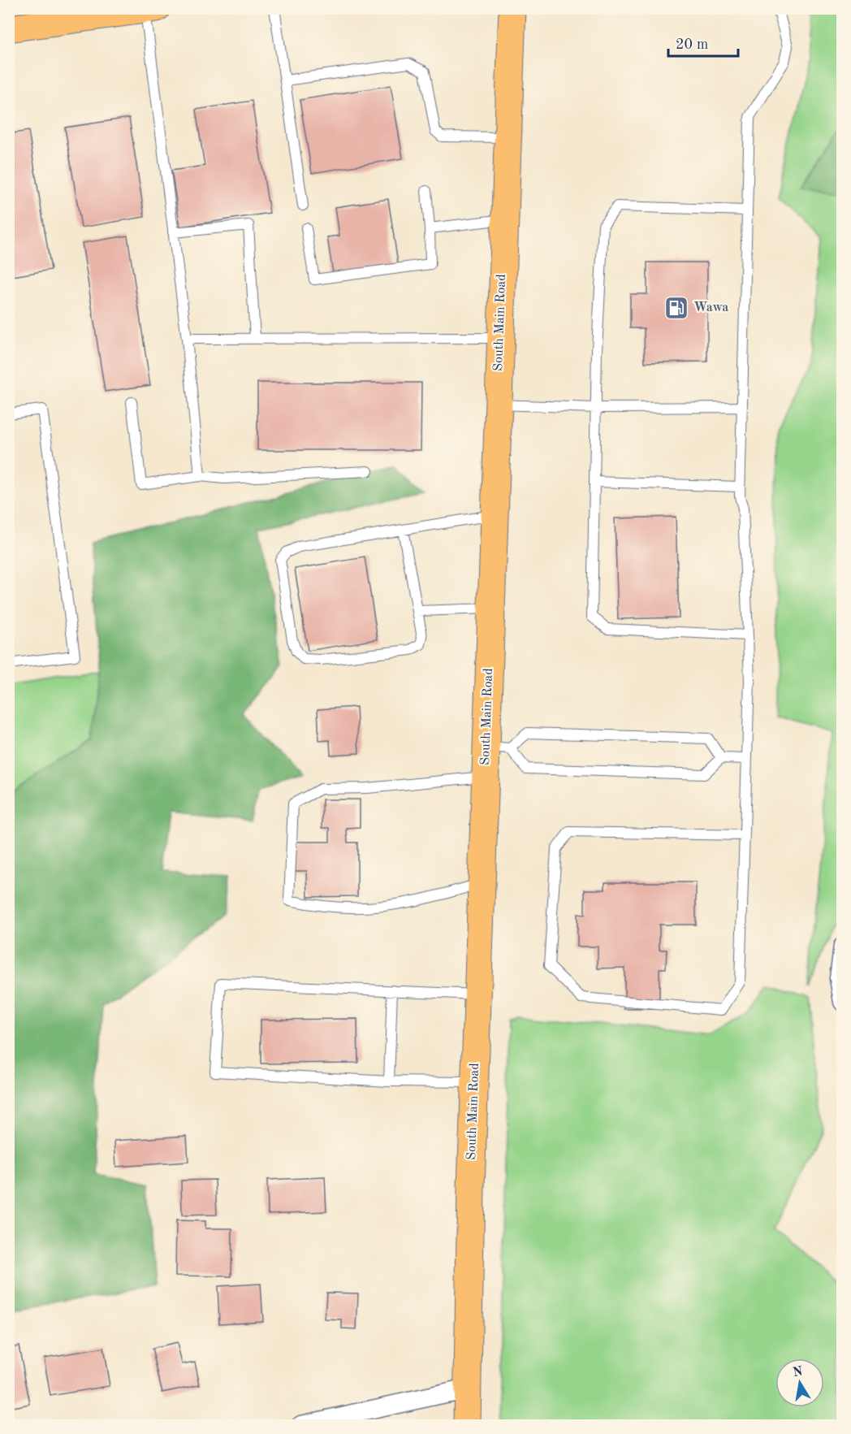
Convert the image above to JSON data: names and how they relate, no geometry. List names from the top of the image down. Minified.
{"streets":{"main road":["South Main Road"]},"places":{"fuel station":["Wawa"]},"scale_bar":"20 m","north":"top"}
